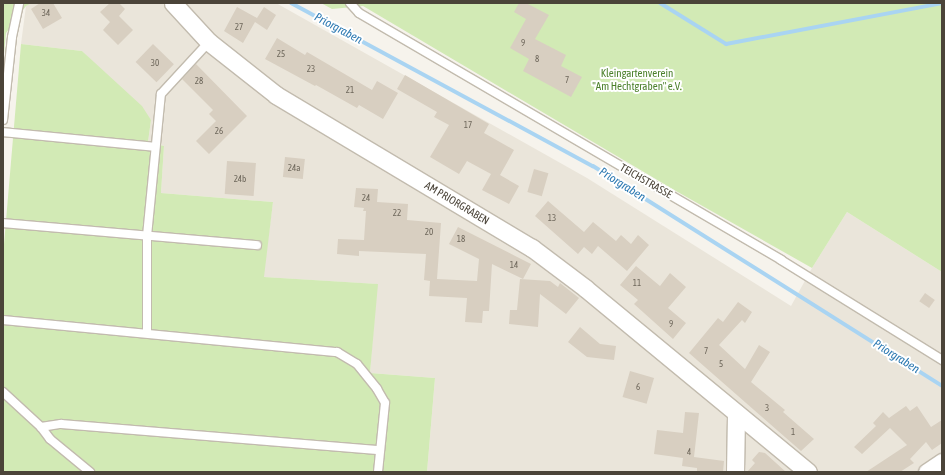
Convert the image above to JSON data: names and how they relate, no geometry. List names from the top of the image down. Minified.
{"streets":{"street":["AM PRIORGRABEN"],"lane":["TEICHSTRASSE"]},"water":["Priorgraben"],"parks":["Kleingartenverein \"Am Hechtgraben\" e.V."],"house_numbers":["34","27","9","25","8","30","23","7","28","21","17","26","24a","24b","24","22","13","20","18","14","11","9","7","5","6","3","1","4"]}
